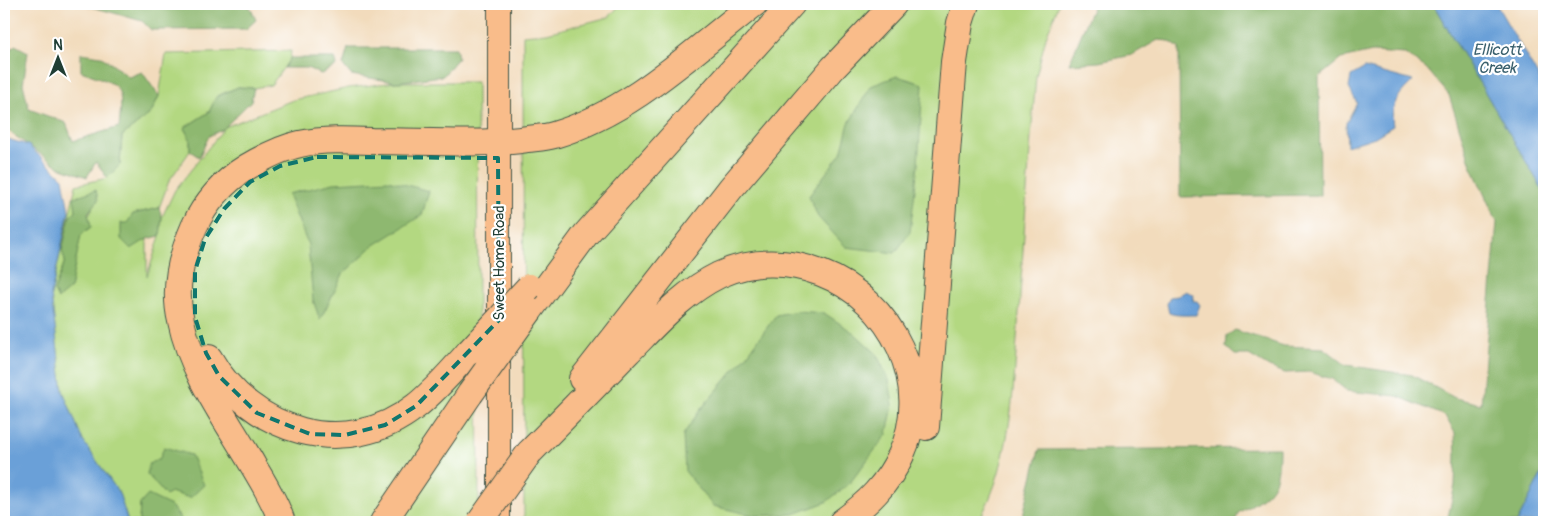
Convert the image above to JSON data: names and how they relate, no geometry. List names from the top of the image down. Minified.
{"streets":{"main road":["Sweet Home Road"]},"water":["Ellicott Creek"],"north":"top"}
